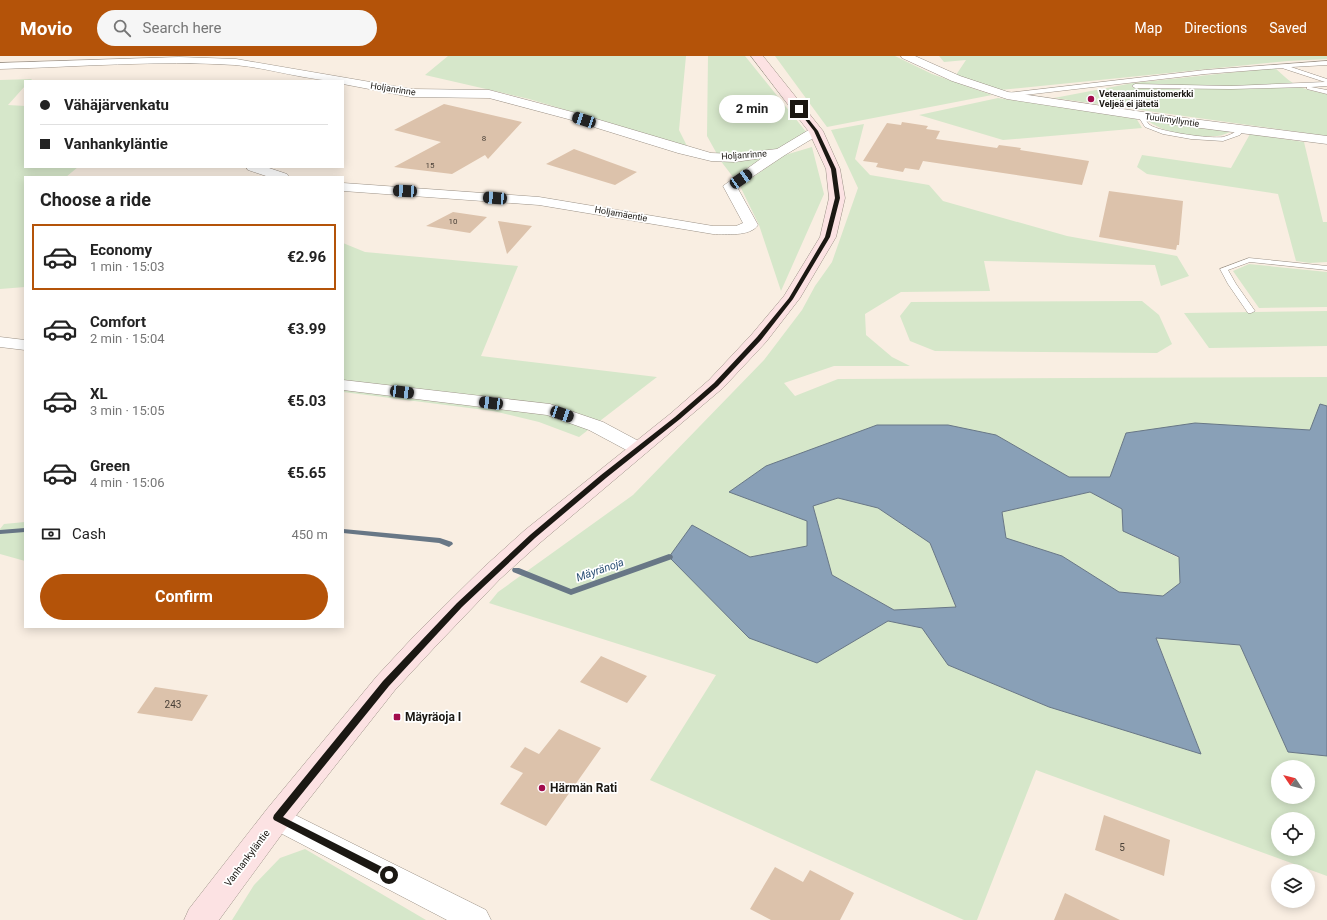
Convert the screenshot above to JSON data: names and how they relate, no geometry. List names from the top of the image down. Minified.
{"streets":{"street":["Holjanrinne","Tuulimyllyntie","Holjamäentie","Vanhankyläntie"]},"crossings":[["Holjanrinne","Holjamäentie"],["Holjamäentie","Vanhankyläntie"]],"water":["Mäyränoja"],"places":{"other":["Veteraanimuistomerkki Veljeä ei jätetä","Härmän Rati"],"transit":["Mäyräoja I"]},"house_numbers":["8","15","10","243","5"],"north":"top left","page":{"header":"Movio","search":"Search here","nav":["Map","Directions","Saved"],"banner":["Vähäjärvenkatu","Vanhankyläntie"],"bubble":"2 min","heading":"Choose a ride","list":[{"name":"Economy","note":"1 min · 15:03","value":"€2.96"},{"name":"Comfort","note":"2 min · 15:04","value":"€3.99"},{"name":"XL","note":"3 min · 15:05","value":"€5.03"},{"name":"Green","note":"4 min · 15:06","value":"€5.65"}],"pay":["Cash","450 m"],"buttons":"Confirm"}}
